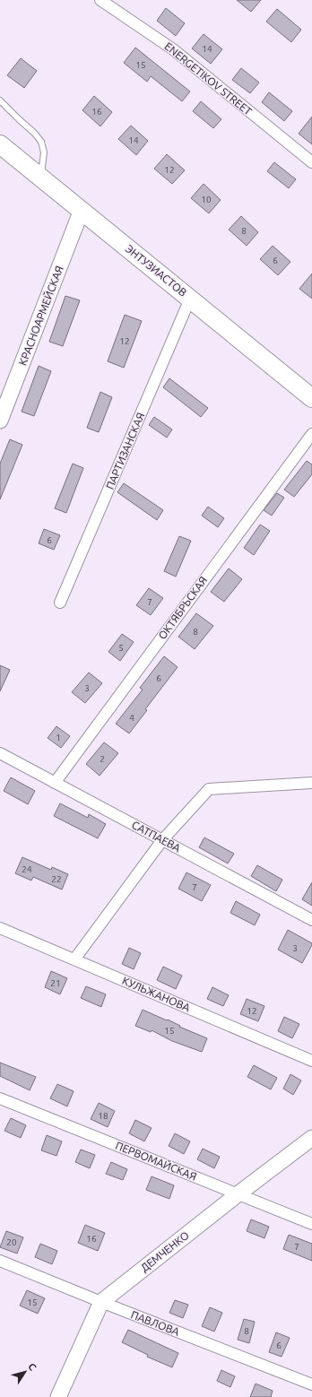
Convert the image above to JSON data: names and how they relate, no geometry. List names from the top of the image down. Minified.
{"streets":{"main road":["ЭНТУЗИАСТОВ"],"street":["ENERGETIKOV STREET","КРАСНОАРМЕЙСКАЯ","ПАРТИЗАНСКАЯ","ОКТЯБРЬСКАЯ","САТПАЕВА","КУЛЬЖАНОВА","ПЕРВОМАЙСКАЯ","ДЕМЧЕНКО","ПАВЛОВА"]},"crossings":[["ЭНТУЗИАСТОВ","КРАСНОАРМЕЙСКАЯ"],["ЭНТУЗИАСТОВ","ПАРТИЗАНСКАЯ"],["ОКТЯБРЬСКАЯ","САТПАЕВА"],["ПЕРВОМАЙСКАЯ","ДЕМЧЕНКО"],["ДЕМЧЕНКО","ПАВЛОВА"]],"house_numbers":["14","15","16","14","12","10","8","6","12","6","7","8","5","6","3","4","1","2","24","22","7","3","21","12","15","18","16","20","7","15","8","6"],"north":"top right"}
